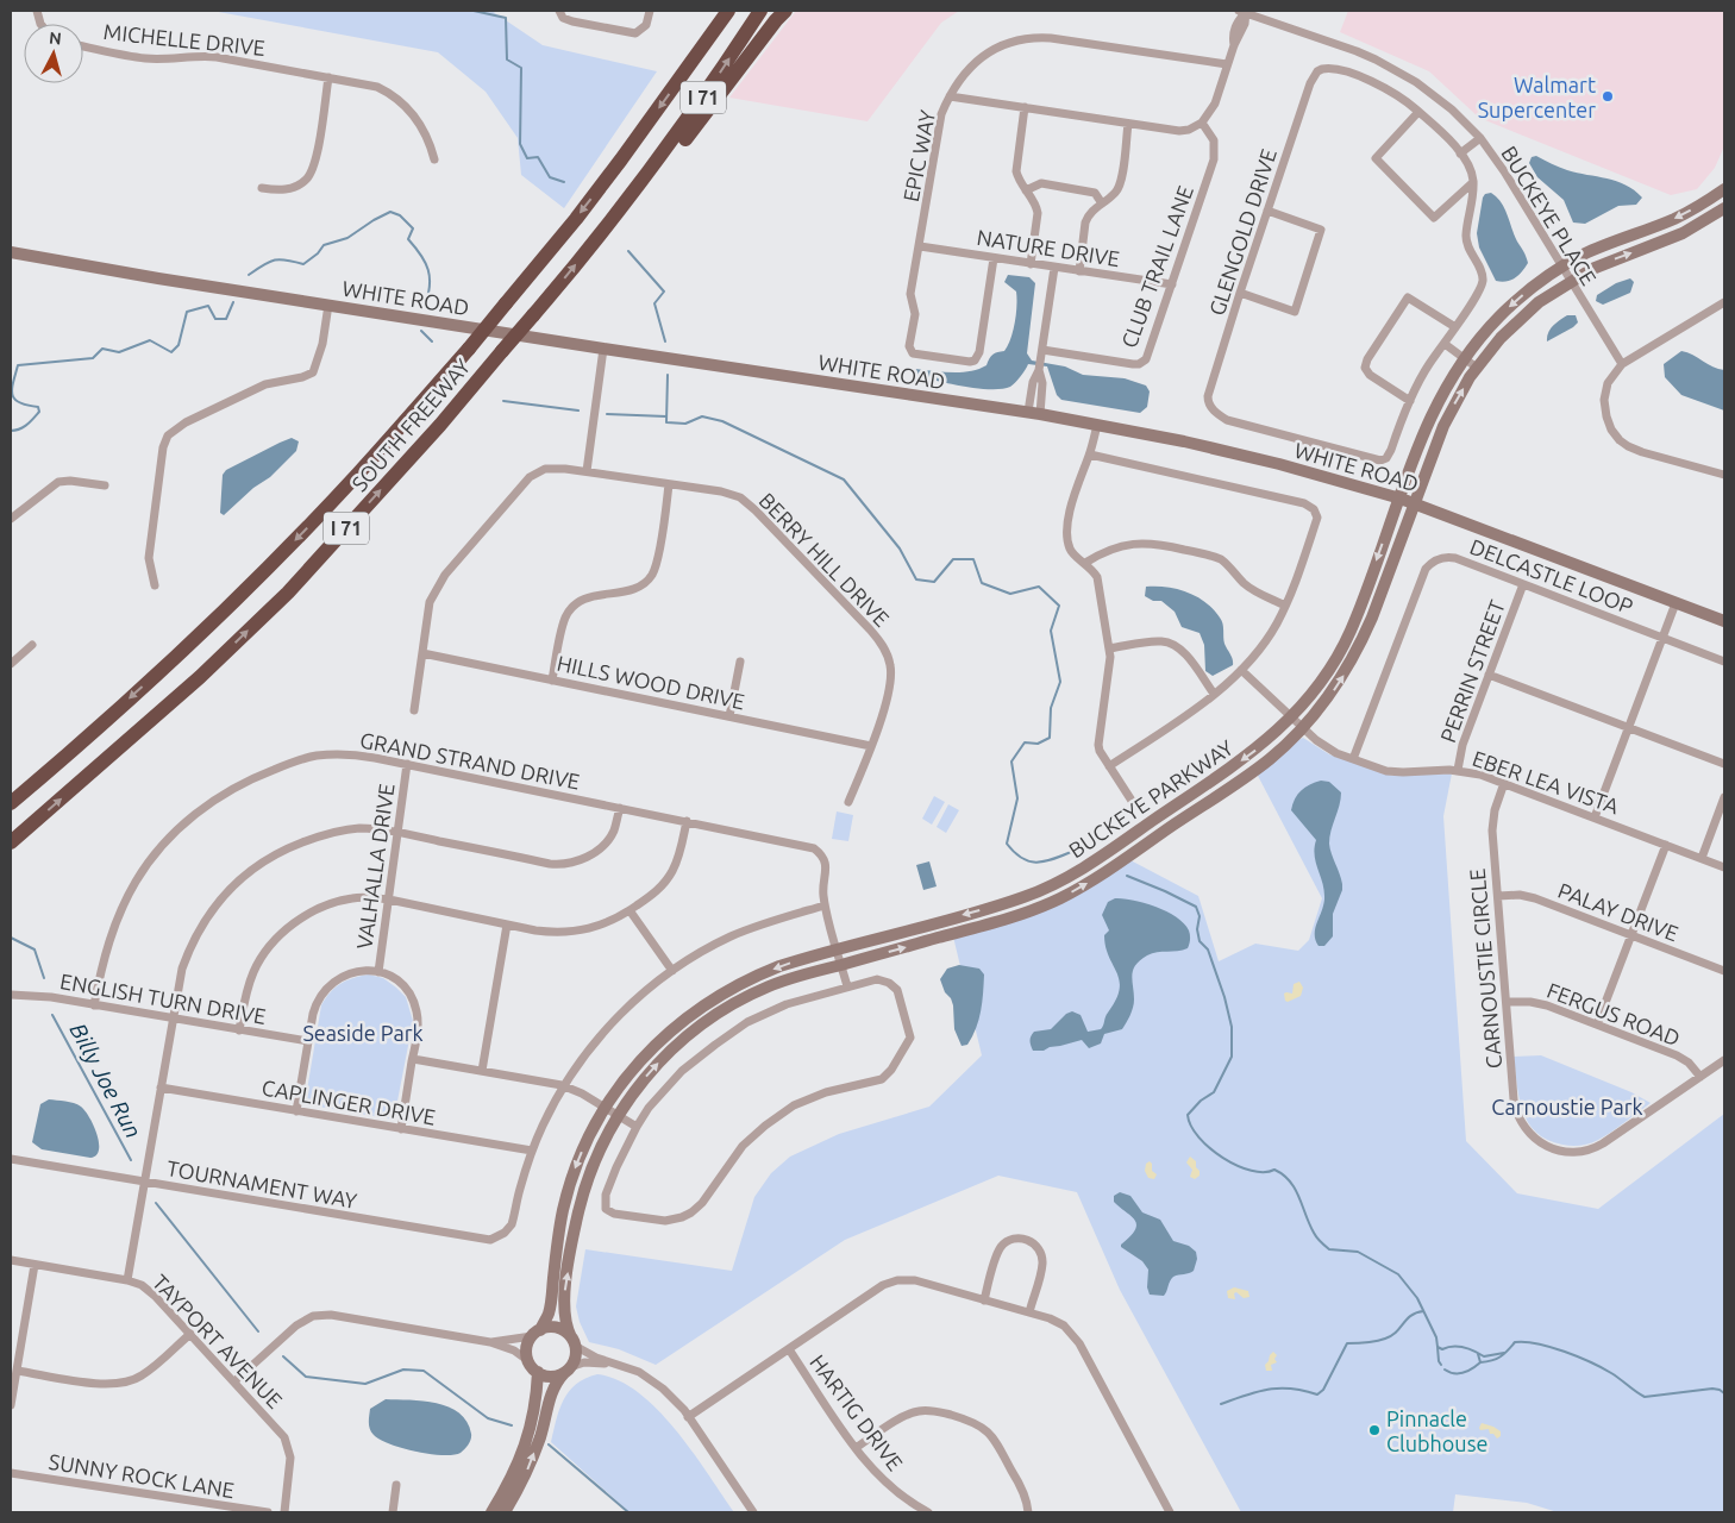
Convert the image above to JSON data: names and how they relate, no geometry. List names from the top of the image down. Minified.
{"streets":{"highway":["I 71","SOUTH FREEWAY"],"street":["MICHELLE DRIVE","EPIC WAY","BUCKEYE PLACE","GLENGOLD DRIVE","NATURE DRIVE","CLUB TRAIL LANE","WHITE ROAD","BERRY HILL DRIVE","DELCASTLE LOOP","PERRIN STREET","HILLS WOOD DRIVE","GRAND STRAND DRIVE","EBER LEA VISTA","BUCKEYE PARKWAY","VALHALLA DRIVE","PALAY DRIVE","CARNOUSTIE CIRCLE","ENGLISH TURN DRIVE","FERGUS ROAD","CAPLINGER DRIVE","TOURNAMENT WAY","TAYPORT AVENUE","HARTIG DRIVE","SUNNY ROCK LANE"]},"crossings":[["I 71","SOUTH FREEWAY"],["EPIC WAY","NATURE DRIVE"],["BUCKEYE PLACE","BUCKEYE PARKWAY"],["NATURE DRIVE","CLUB TRAIL LANE"],["WHITE ROAD","BUCKEYE PARKWAY"],["BERRY HILL DRIVE","HILLS WOOD DRIVE"],["DELCASTLE LOOP","PERRIN STREET"],["DELCASTLE LOOP","EBER LEA VISTA"],["PERRIN STREET","EBER LEA VISTA"],["GRAND STRAND DRIVE","VALHALLA DRIVE"],["GRAND STRAND DRIVE","ENGLISH TURN DRIVE"],["EBER LEA VISTA","BUCKEYE PARKWAY"],["EBER LEA VISTA","CARNOUSTIE CIRCLE"],["PALAY DRIVE","CARNOUSTIE CIRCLE"],["CARNOUSTIE CIRCLE","FERGUS ROAD"],["CAPLINGER DRIVE","TOURNAMENT WAY"]],"water":["Billy Joe Run"],"parks":["Seaside Park","Carnoustie Park"],"places":["Walmart Supercenter","Pinnacle Clubhouse"],"north":"top"}
